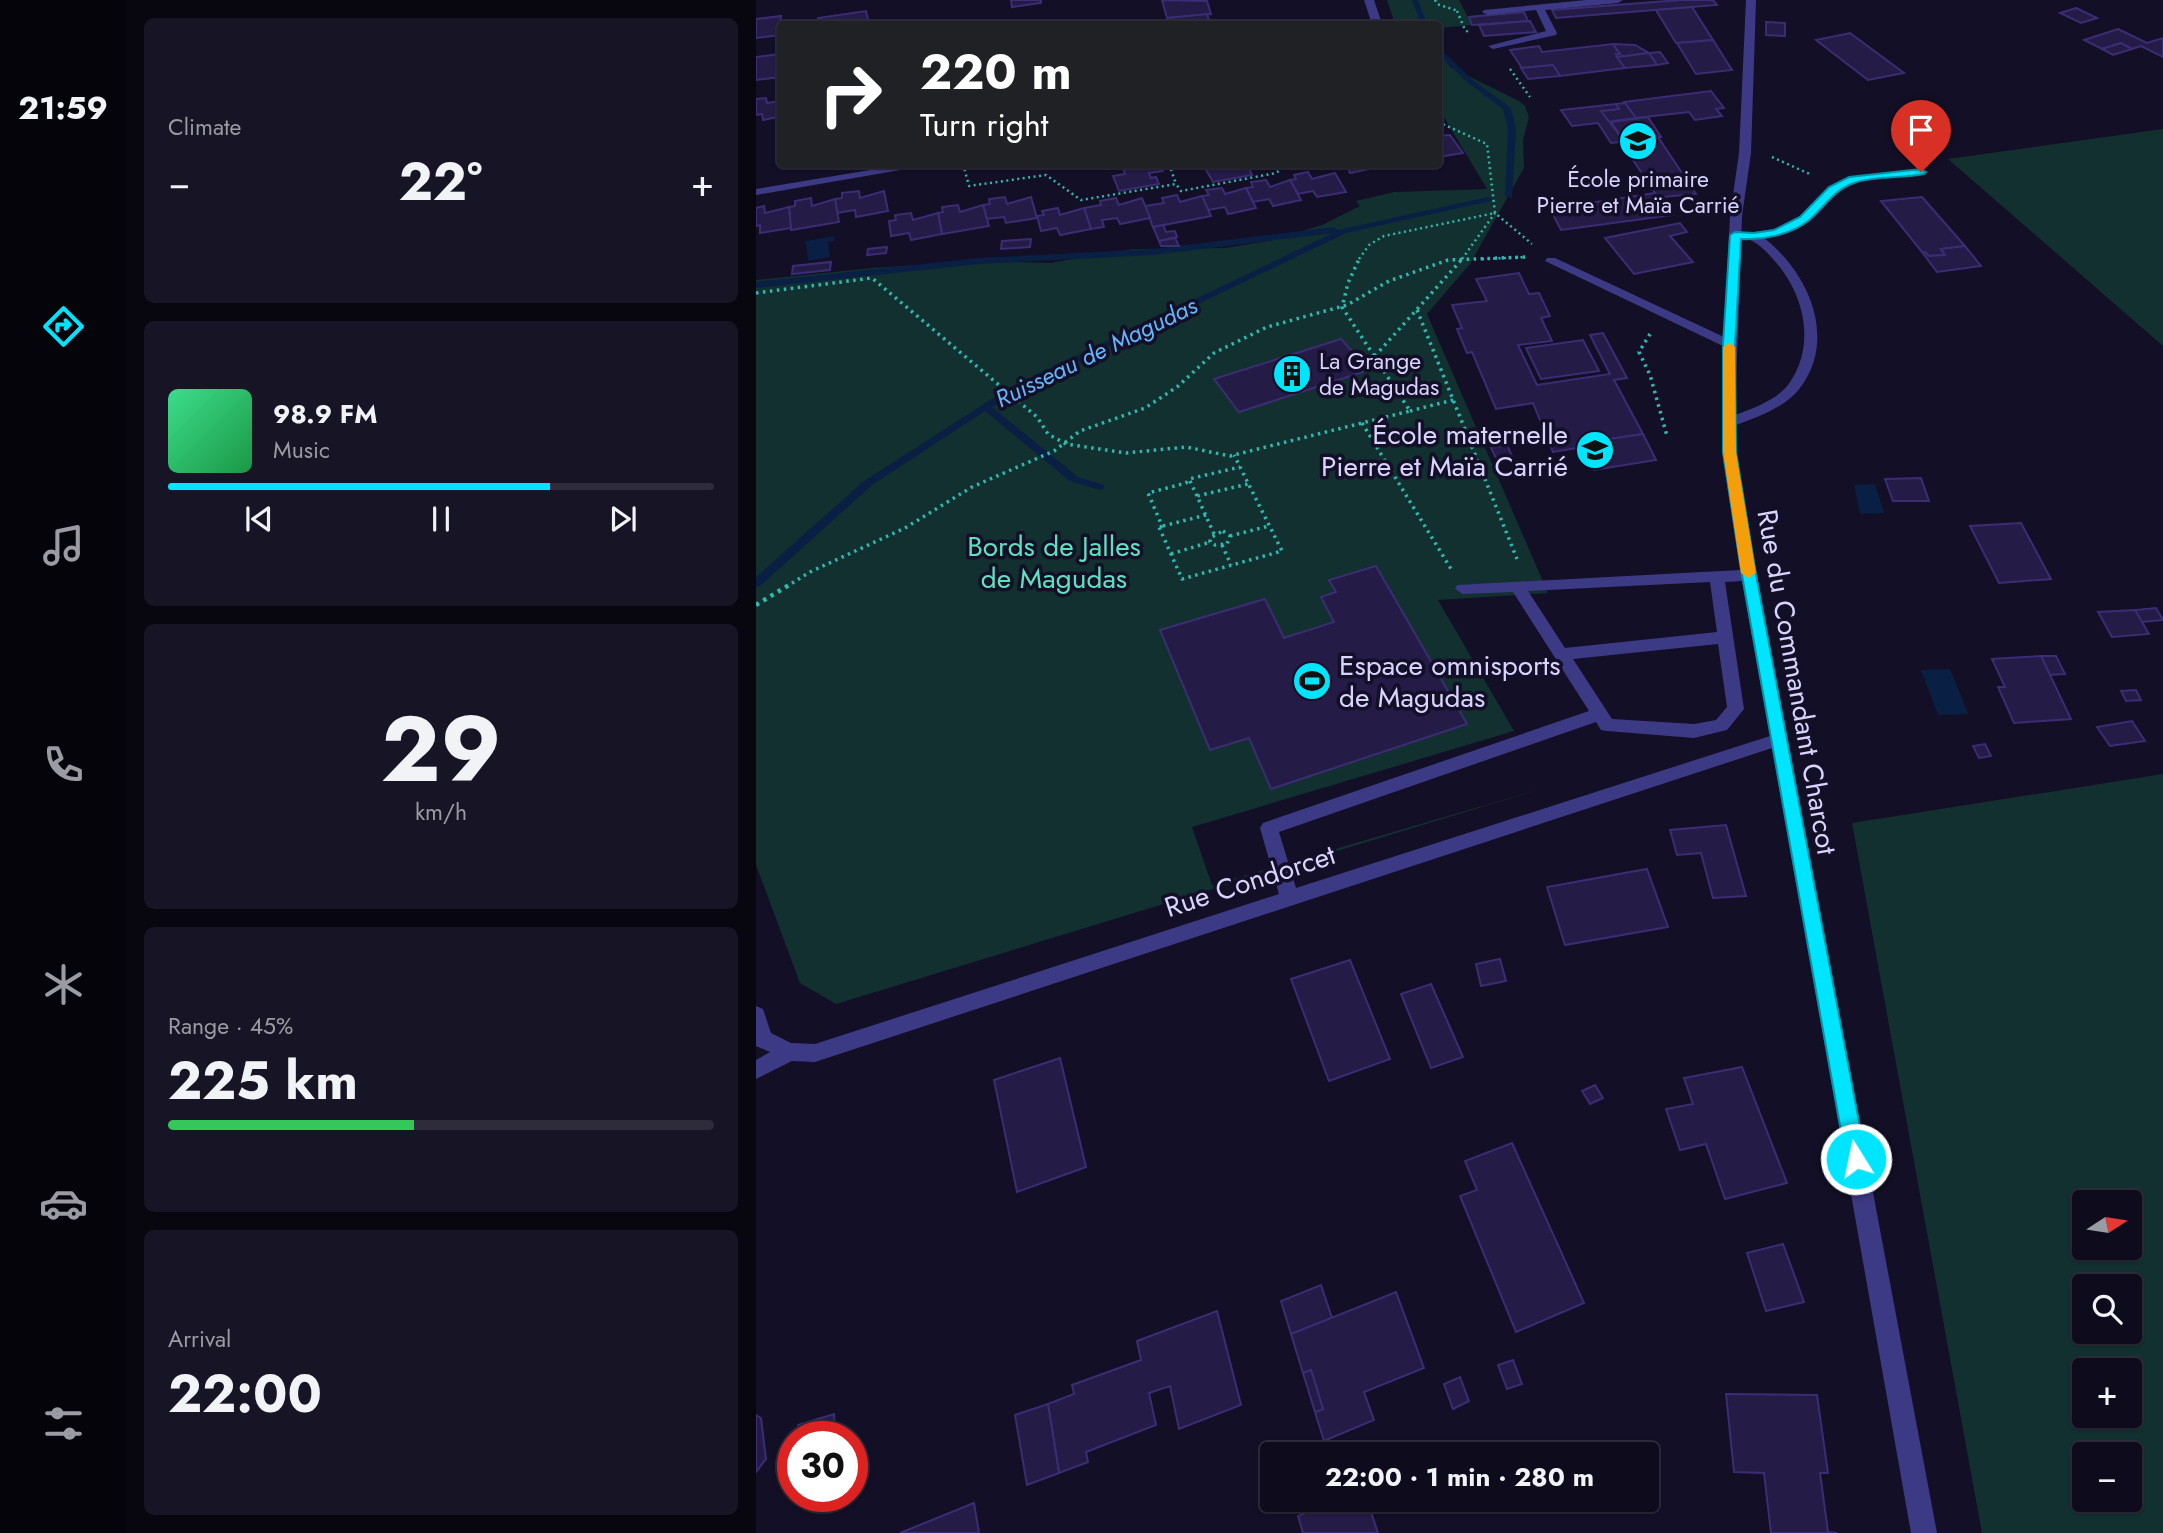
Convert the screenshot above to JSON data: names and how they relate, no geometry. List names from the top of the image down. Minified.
{"streets":{"street":["Rue du Commandant Charcot","Rue Condorcet"]},"crossings":[["Rue du Commandant Charcot","Rue Condorcet"]],"water":["Ruisseau de Magudas"],"parks":["Bords de Jalles de Magudas"],"places":{"school or university":["École primaire Pierre et Maïa Carrié","École maternelle Pierre et Maïa Carrié"],"building":["La Grange de Magudas"],"sports":["Espace omnisports de Magudas"]},"north":"right","page":{"tabs":"21:59","tile":["Climate",["29","km/h"],["Range · 45%","225 km"],["Arrival","22:00"]],"turn":["220 m","Turn right"],"heat":["−","22°","+"],"song":["98.9 FM","Music"],"map_buttons":["+","−"],"limit":"30","trip":"22:00 · 1 min · 280 m"}}
